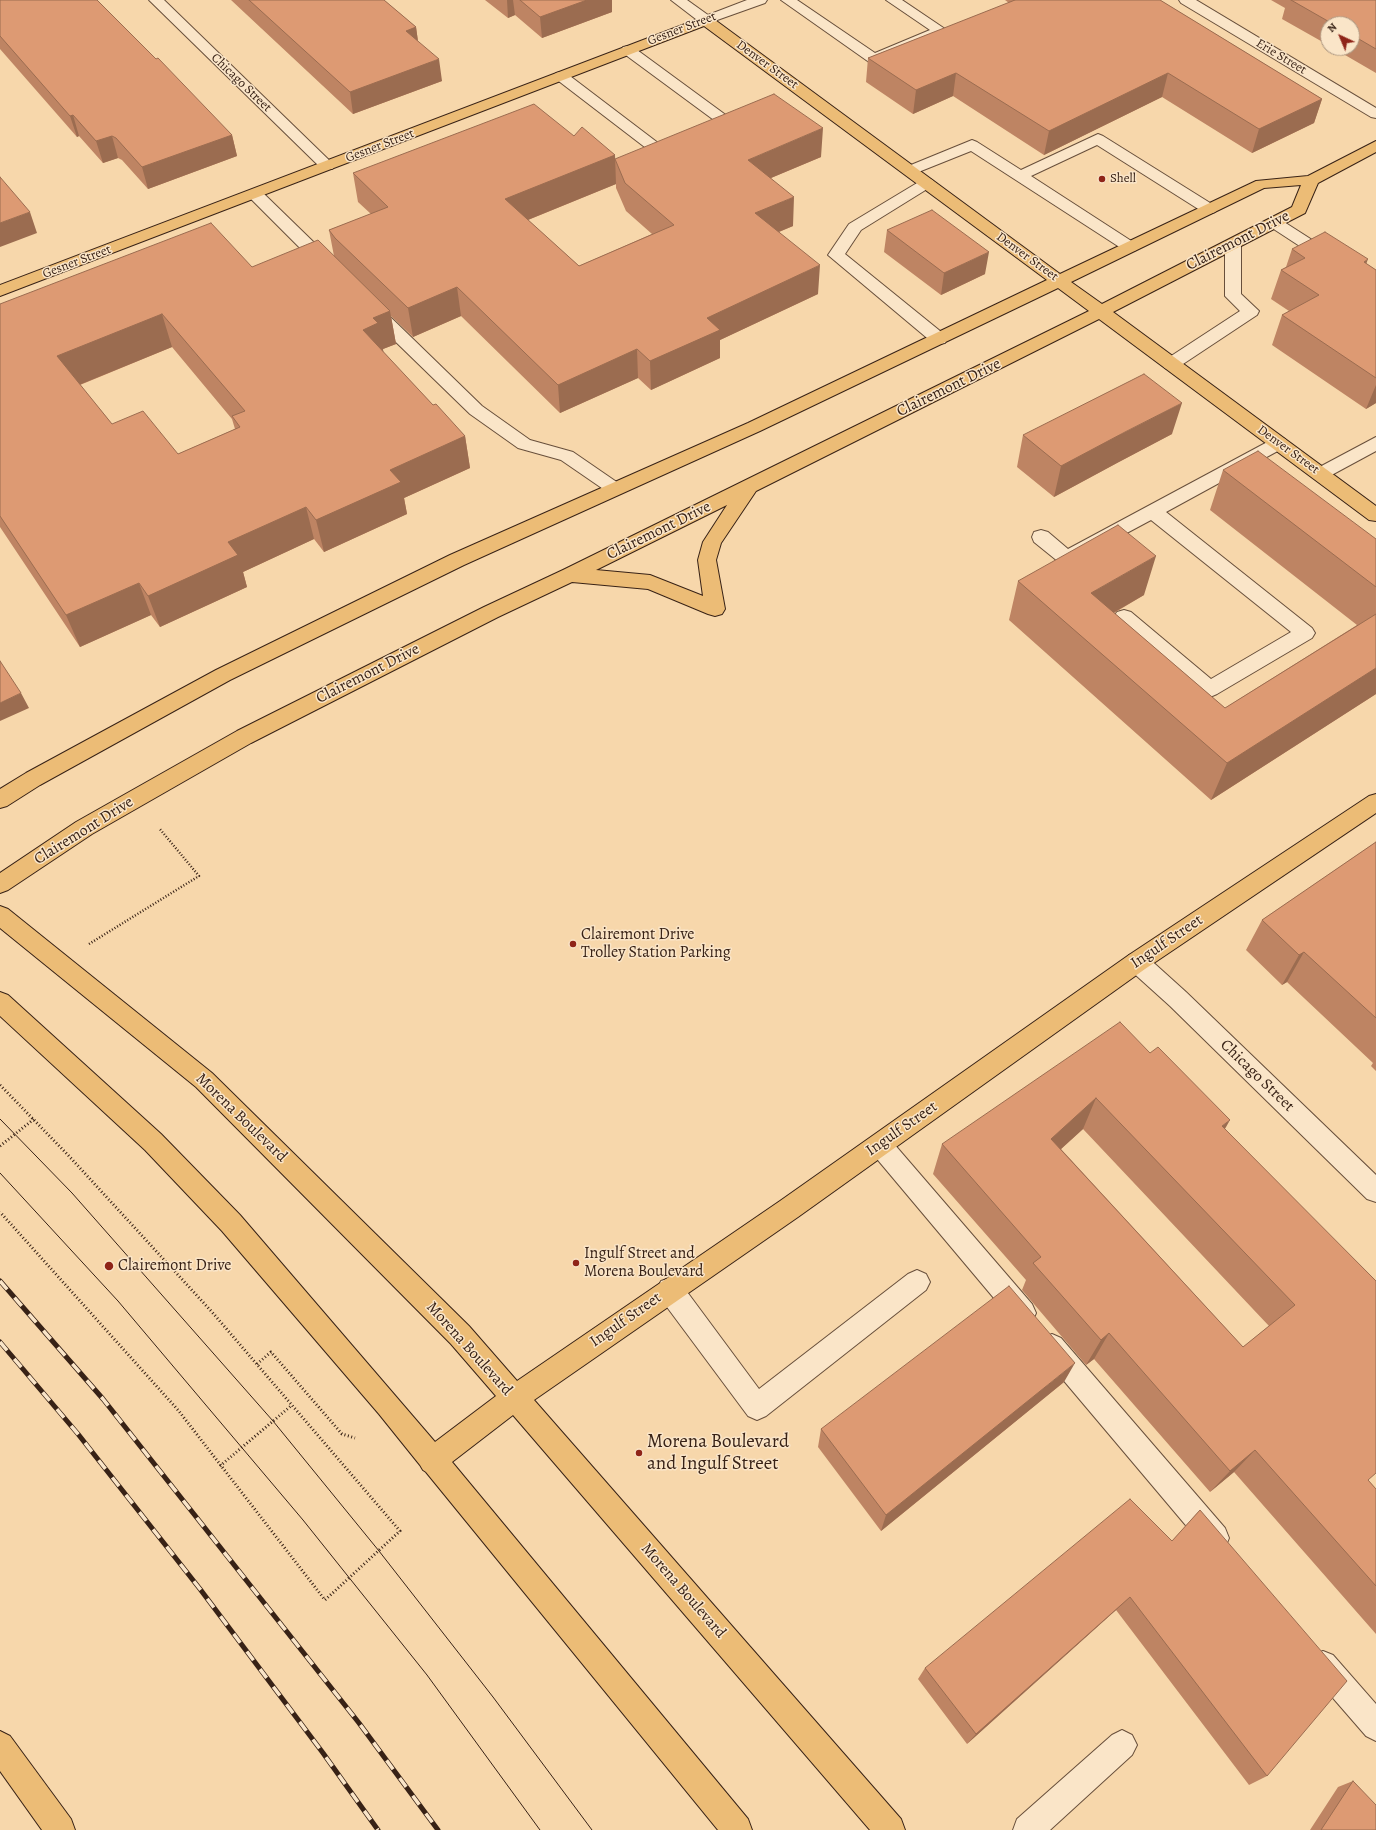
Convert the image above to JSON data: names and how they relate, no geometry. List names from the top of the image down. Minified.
{"streets":{"main road":["Gesner Street","Denver Street","Clairemont Drive","Ingulf Street","Morena Boulevard"],"street":["Erie Street","Chicago Street"]},"crossings":[["Gesner Street","Denver Street"],["Gesner Street","Chicago Street"],["Denver Street","Clairemont Drive"],["Chicago Street","Ingulf Street"],["Ingulf Street","Morena Boulevard"]],"places":["Shell","Clairemont Drive Trolley Station Parking","Ingulf Street and Morena Boulevard","Clairemont Drive","Morena Boulevard and Ingulf Street"],"north":"top left"}
